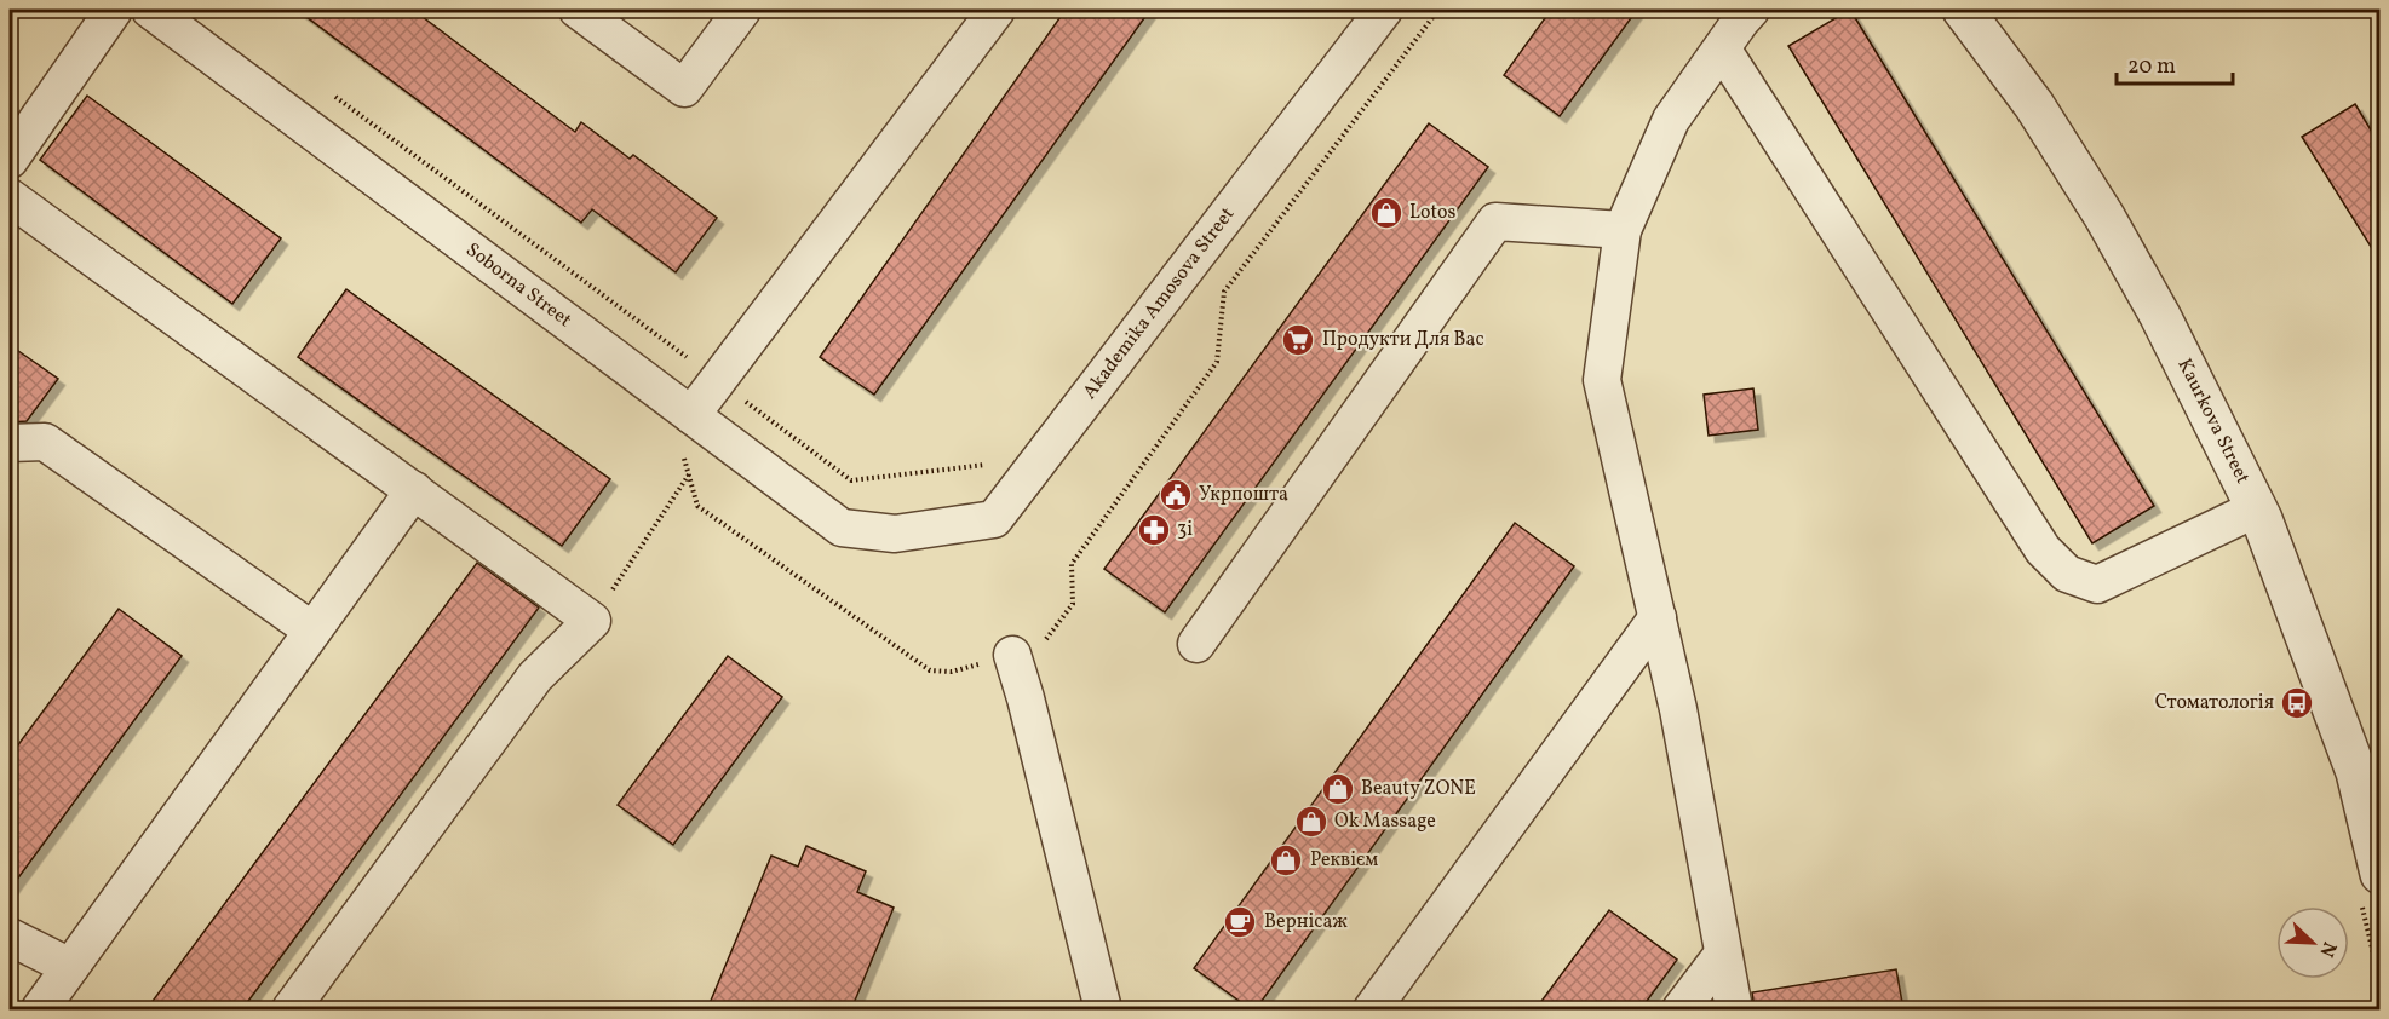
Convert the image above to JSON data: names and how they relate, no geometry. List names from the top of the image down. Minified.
{"streets":{"street":["Soborna Street","Akademika Amosova Street","Kaurkova Street"]},"crossings":[["Soborna Street","Akademika Amosova Street"]],"places":{"shop":["Lotos","Beauty ZONE","Ok Massage","Реквієм"],"supermarket":["Продукти Для Вас"],"public building":["Укрпошта"],"pharmacy":["3i"],"bus stop":["Стоматологія"],"cafe":["Вернісаж"]},"scale_bar":"20 m","north":"bottom right"}
